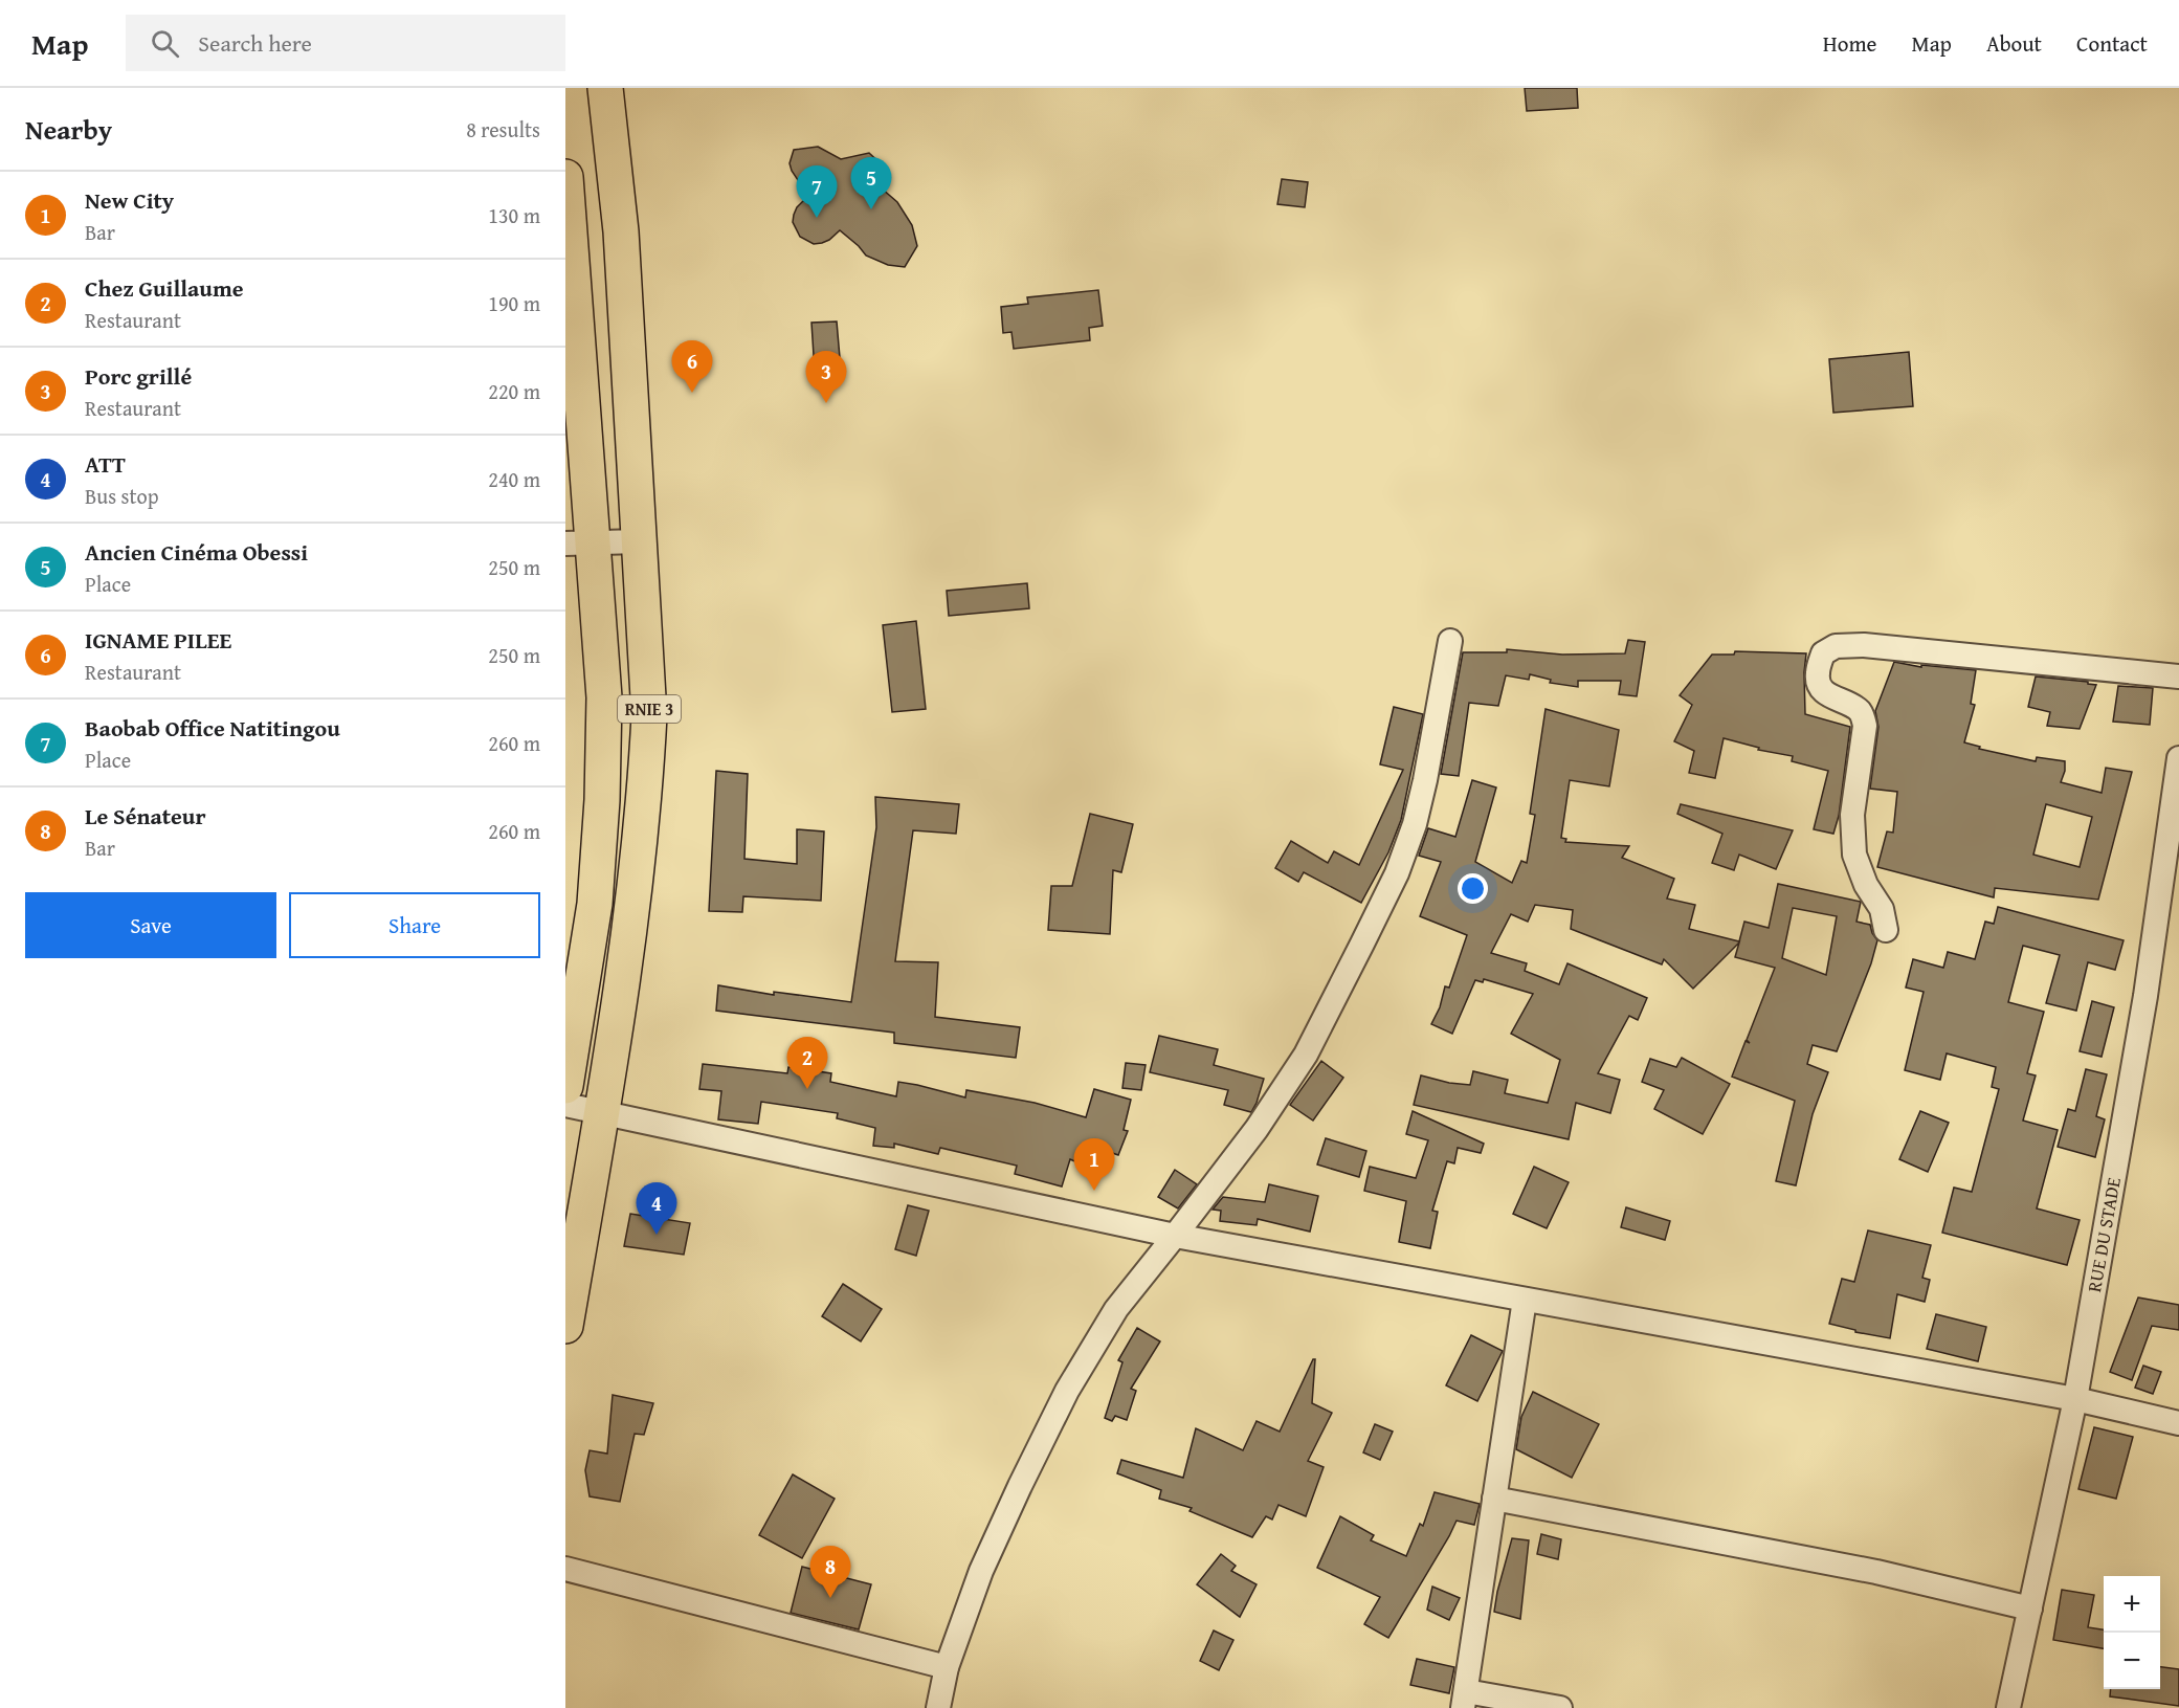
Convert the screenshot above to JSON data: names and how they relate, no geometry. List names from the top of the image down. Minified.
{"streets":{"highway":["RNIE 3"],"street":["RUE DU STADE"]},"page":{"header":"Map","search":"Search here","nav":["Home","Map","About","Contact"],"heading":["Nearby","8 results"],"pins":["5","7","6","3","2","1","4","8"],"list":[{"mark":"1","name":"New City","note":"Bar","value":"130 m"},{"mark":"2","name":"Chez Guillaume","note":"Restaurant","value":"190 m"},{"mark":"3","name":"Porc grillé","note":"Restaurant","value":"220 m"},{"mark":"4","name":"ATT","note":"Bus stop","value":"240 m"},{"mark":"5","name":"Ancien Cinéma Obessi","note":"Place","value":"250 m"},{"mark":"6","name":"IGNAME PILEE","note":"Restaurant","value":"250 m"},{"mark":"7","name":"Baobab Office Natitingou","note":"Place","value":"260 m"},{"mark":"8","name":"Le Sénateur","note":"Bar","value":"260 m"}],"buttons":["Save","Share"],"map_buttons":["+","−"]}}
